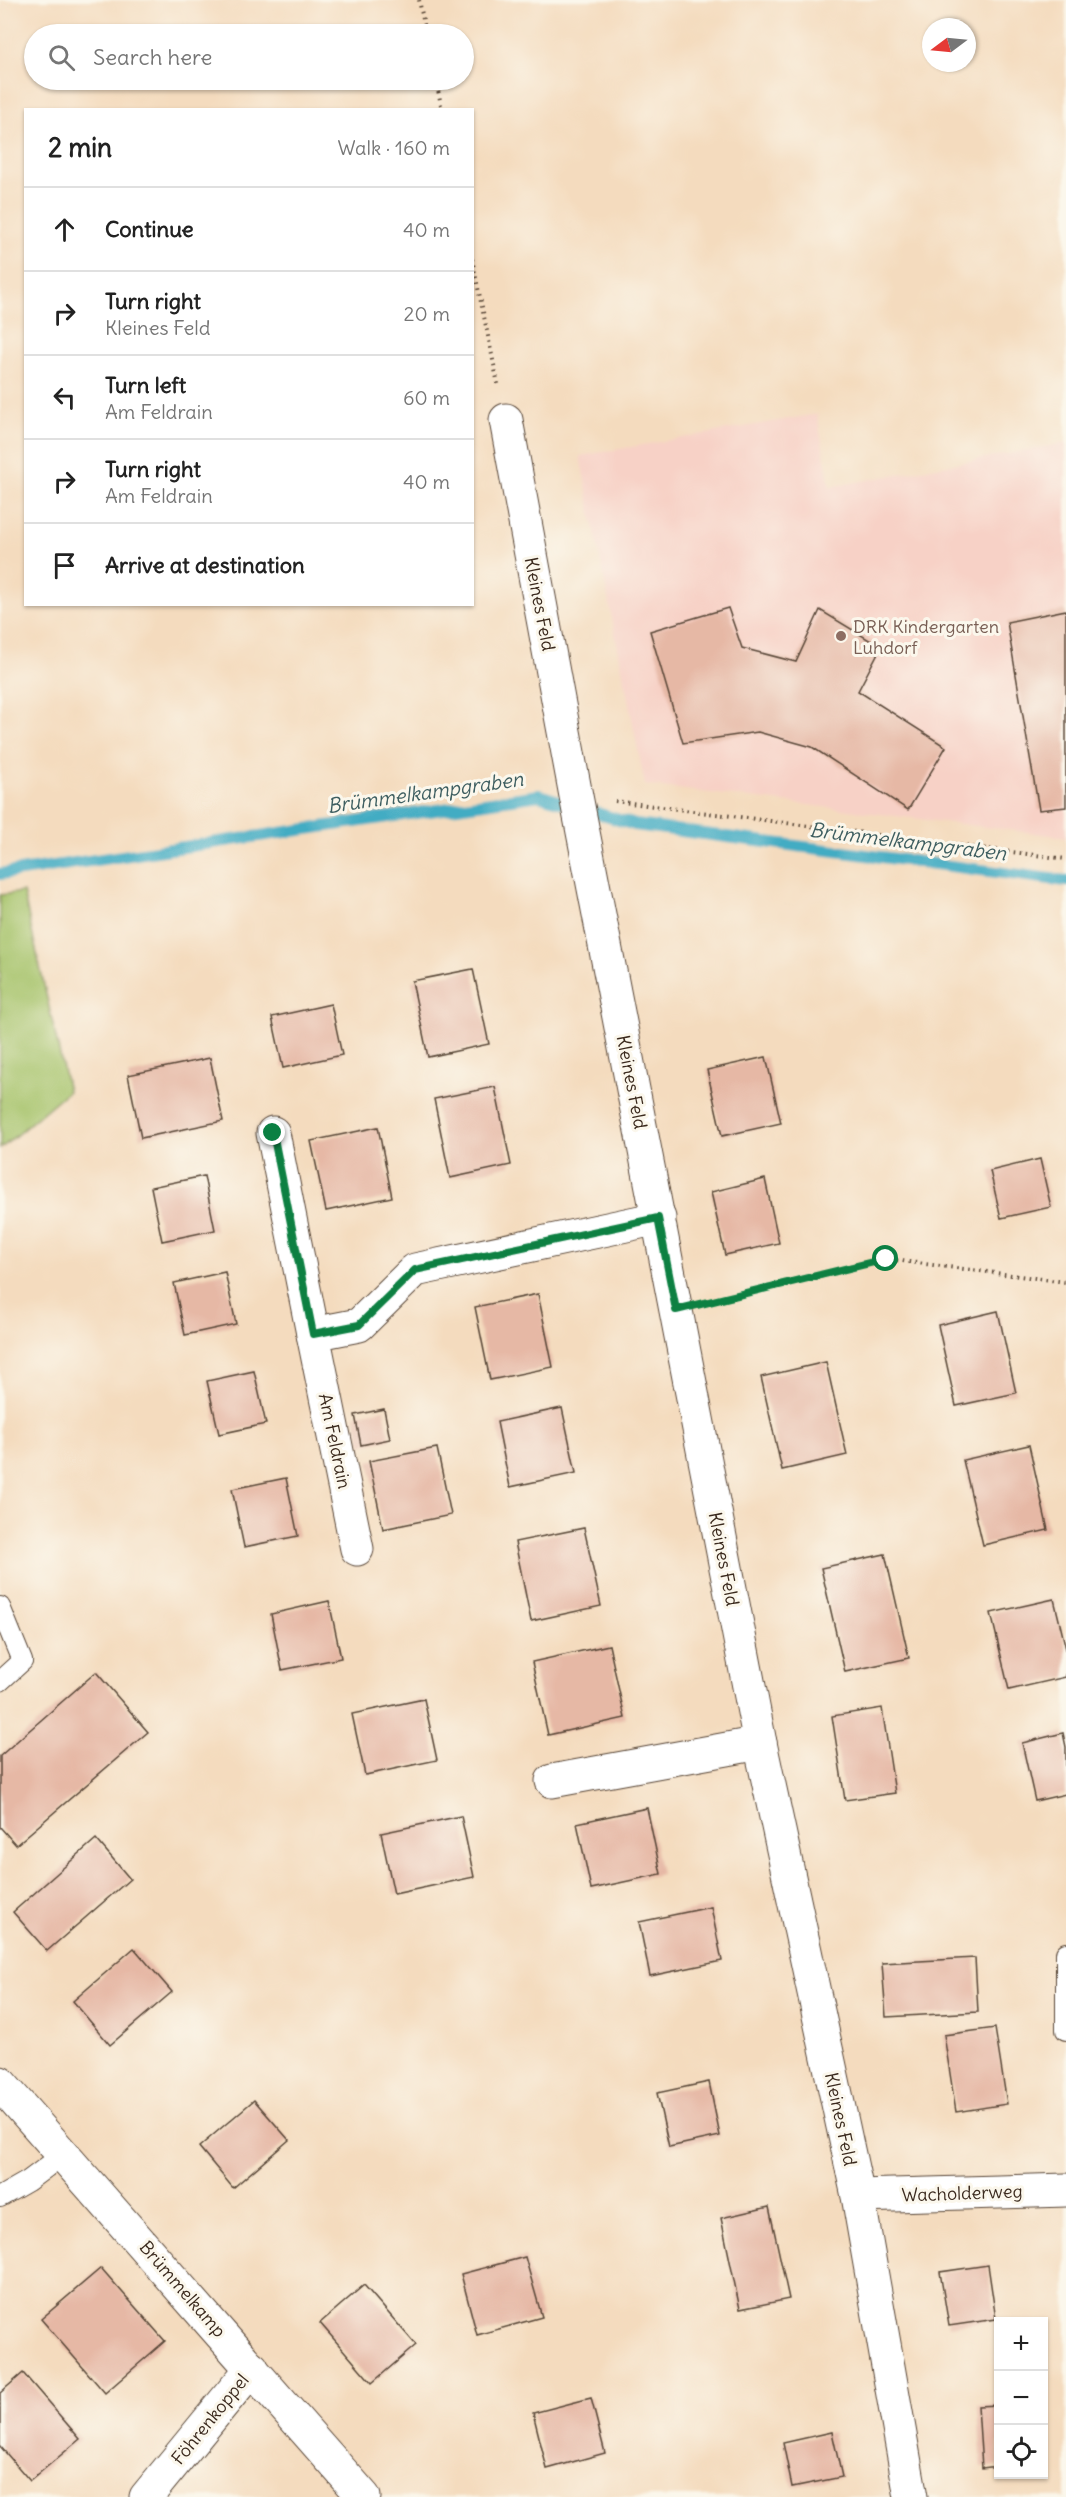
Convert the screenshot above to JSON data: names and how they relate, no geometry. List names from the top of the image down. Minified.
{"streets":{"street":["Kleines Feld","Am Feldrain","Wacholderweg","Brümmelkamp","Föhrenkoppel"]},"crossings":[["Kleines Feld","Wacholderweg"],["Brümmelkamp","Föhrenkoppel"]],"water":["Brümmelkampgraben"],"places":["DRK Kindergarten Luhdorf"],"north":"left","page":{"search":"Search here","heading":["2 min","Walk · 160 m"],"list":[["Continue","40 m"],["Turn right","Kleines Feld","20 m"],["Turn left","Am Feldrain","60 m"],["Turn right","Am Feldrain","40 m"],"Arrive at destination"],"map_buttons":["+","−"]}}
